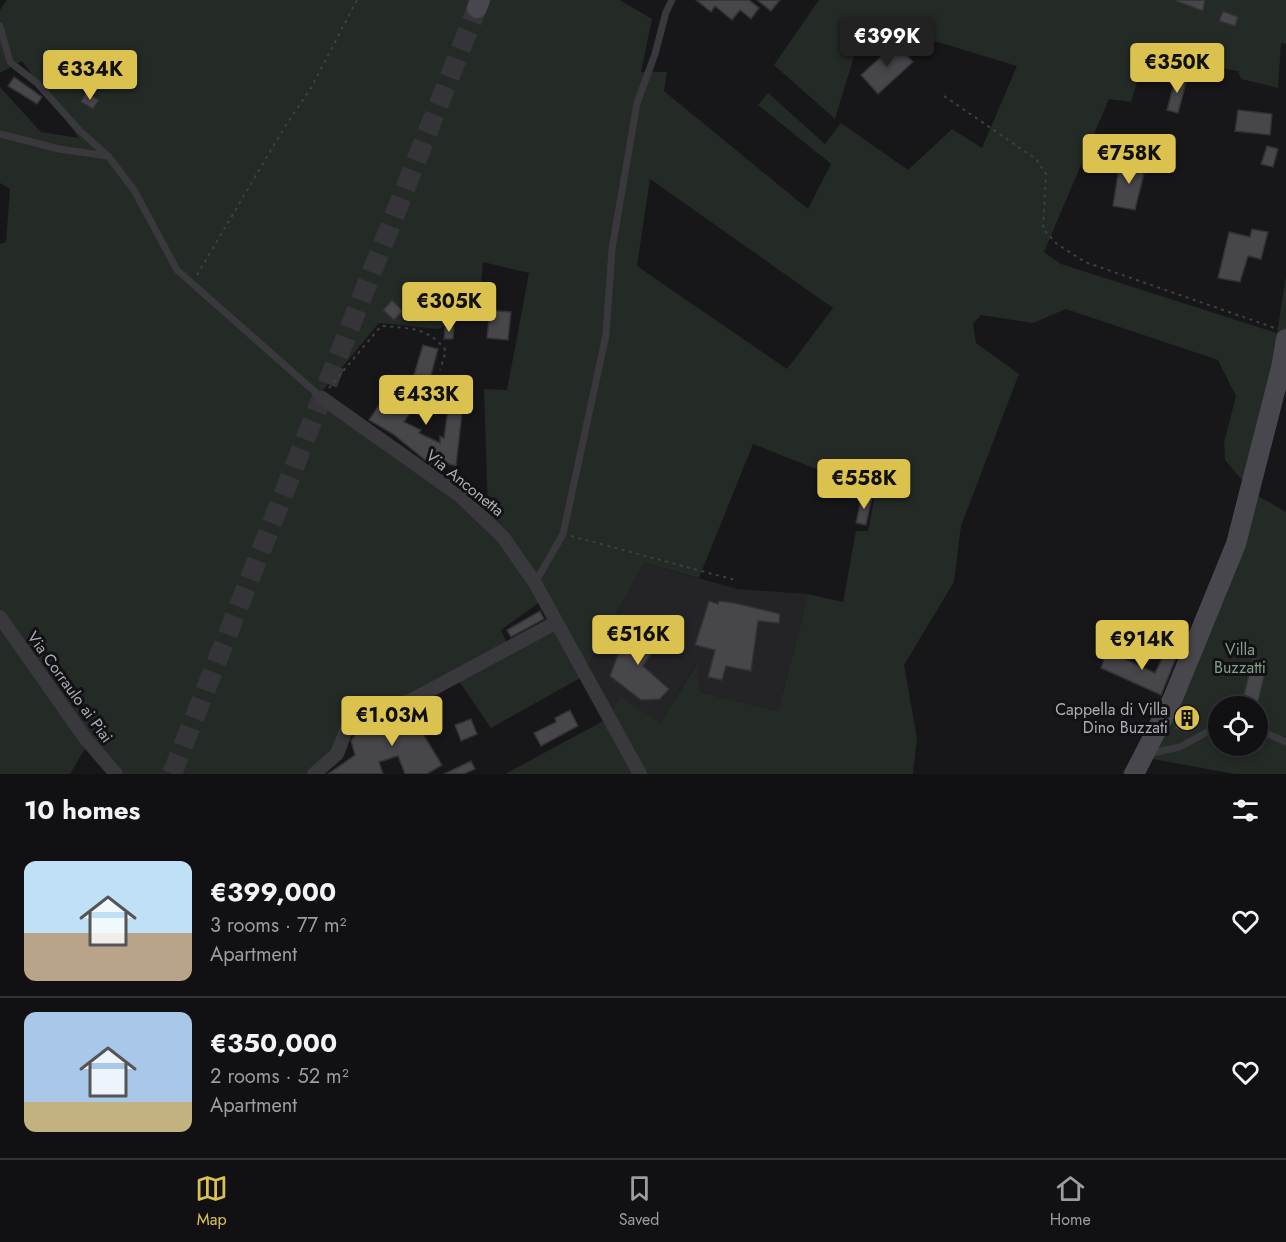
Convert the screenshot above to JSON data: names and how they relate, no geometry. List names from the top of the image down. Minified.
{"streets":{"street":["Via Anconetta","Via Corraulo ai Piai"]},"parks":["Villa Buzzatti"],"places":{"building":["Cappella di Villa Dino Buzzati"]},"page":{"price":["€399K","€350K","€334K","€758K","€305K","€433K","€558K","€516K","€914K","€1.03M"],"heading":"10 homes","list":[{"name":"€399,000","note":"3 rooms · 77 m² · Apartment"},{"name":"€350,000","note":"2 rooms · 52 m² · Apartment"}],"tabs":["Map","Saved","Home"]}}
